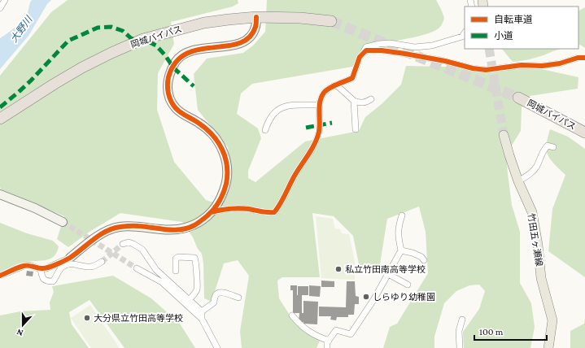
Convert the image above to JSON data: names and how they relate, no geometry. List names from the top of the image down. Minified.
{"streets":{"highway":["岡城バイパス"],"main road":["竹田五ヶ瀬線"]},"water":["大野川"],"places":["私立竹田南高等学校","しらゆり幼稚園","大分県立竹田高等学校"],"legend":["自転車道","小道"],"scale_bar":"100 m","north":"bottom"}
